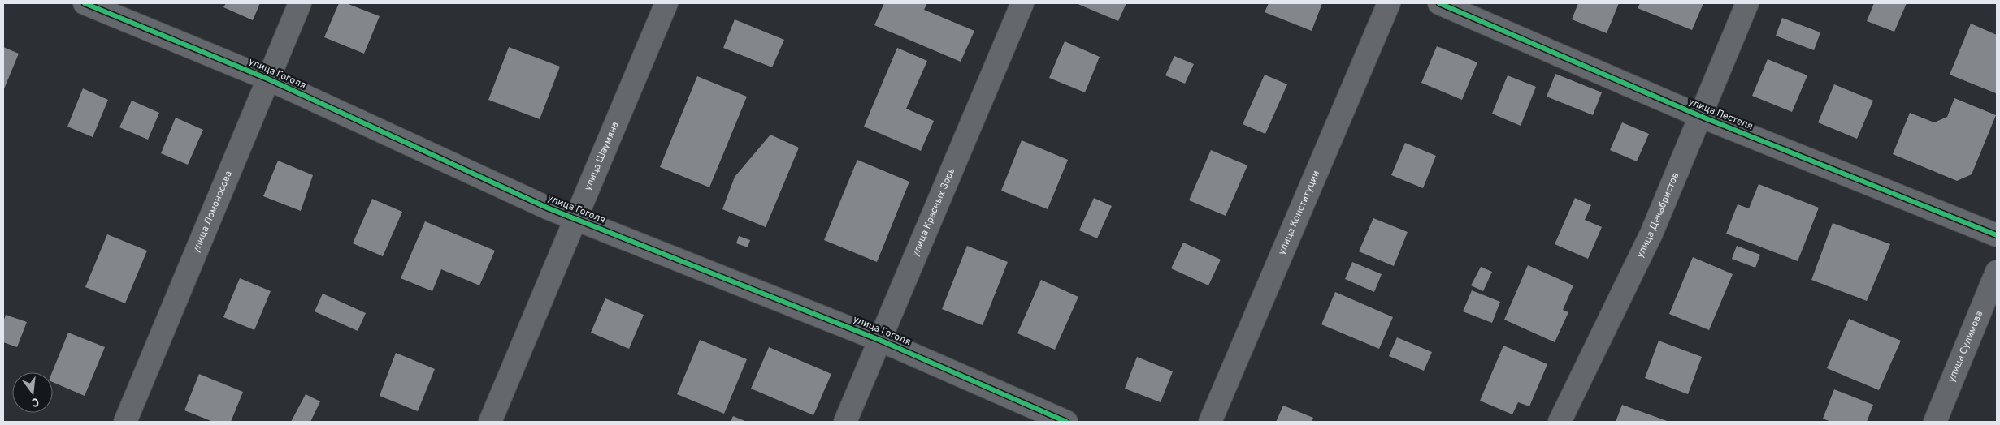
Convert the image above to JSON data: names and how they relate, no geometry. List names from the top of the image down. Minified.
{"streets":{"street":["улица Гоголя","улица Пестеля","улица Шаумяна","улица Ломоносова","улица Красных Зорь","улица Конституции","улица Декабристов","улица Сулимова"]},"crossings":[["улица Гоголя","улица Шаумяна"],["улица Гоголя","улица Ломоносова"],["улица Гоголя","улица Красных Зорь"],["улица Пестеля","улица Декабристов"]],"north":"bottom"}
